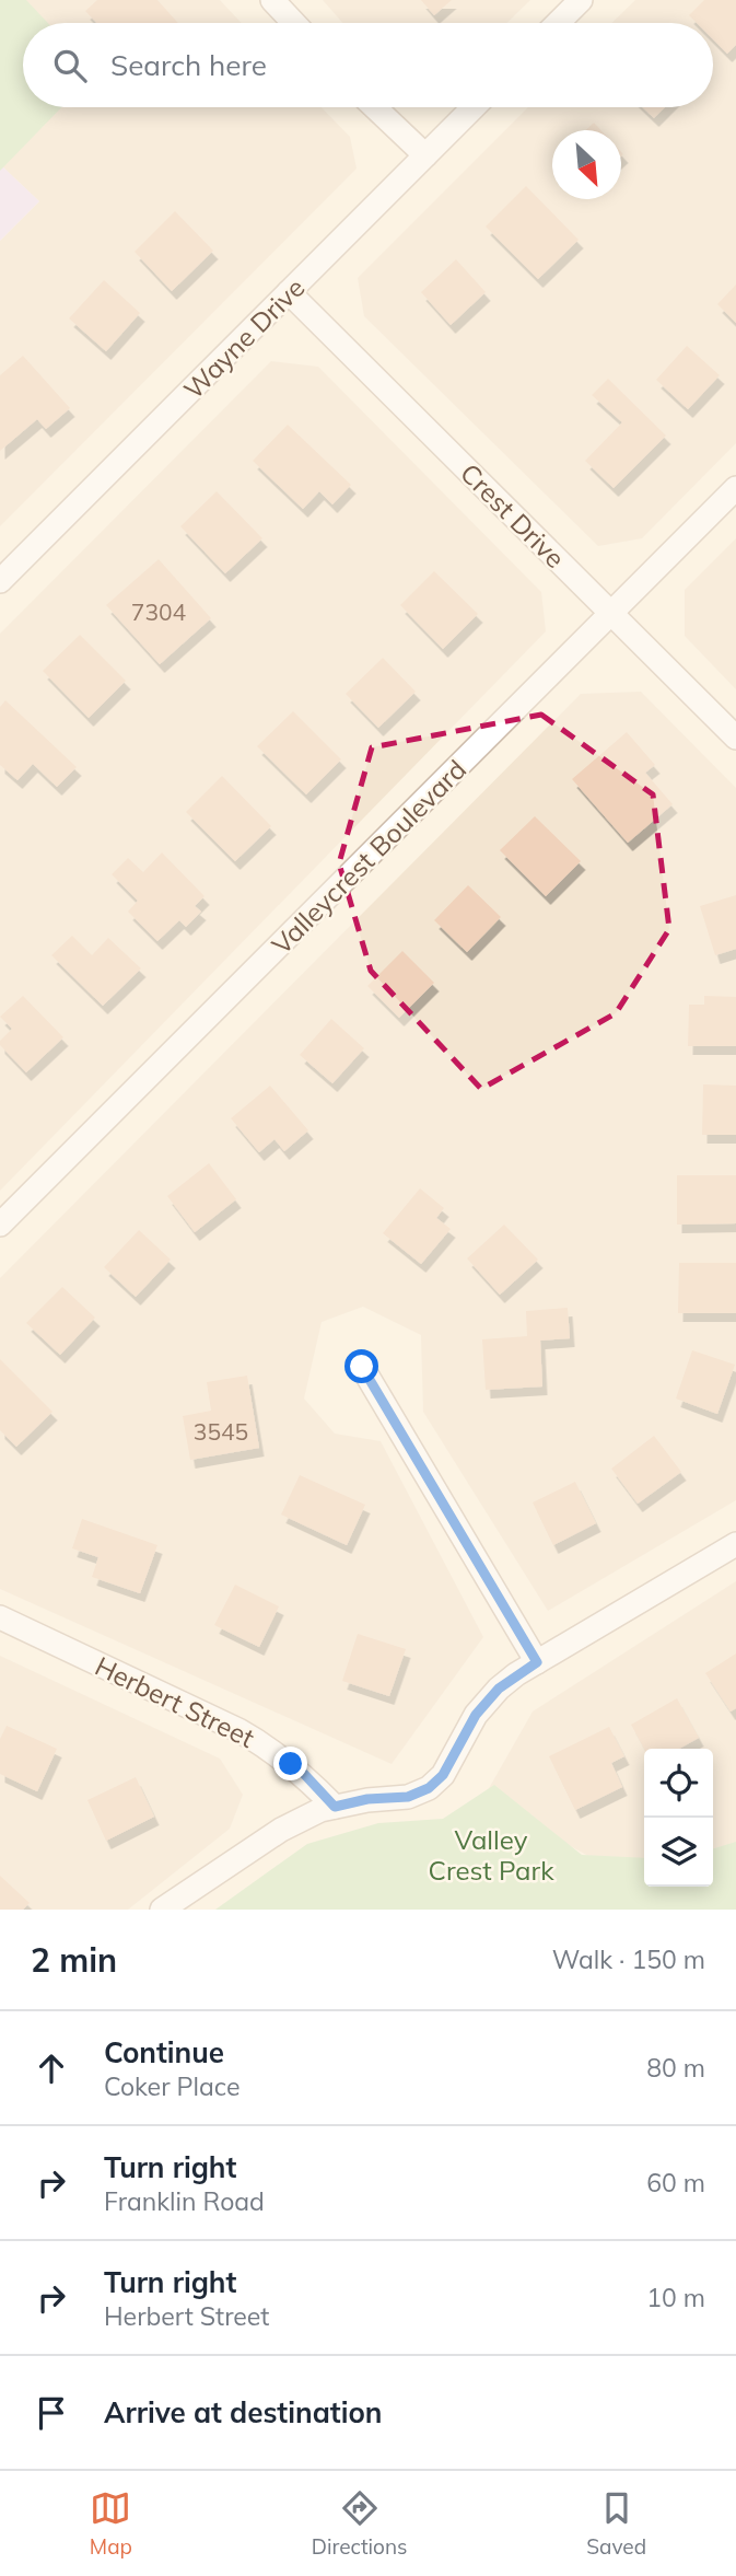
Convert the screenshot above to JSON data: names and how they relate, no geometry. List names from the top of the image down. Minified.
{"streets":{"street":["Wayne Drive","Crest Drive","Valleycrest Boulevard","Herbert Street"]},"crossings":[["Wayne Drive","Crest Drive"],["Crest Drive","Valleycrest Boulevard"]],"parks":["Valley Crest Park"],"house_numbers":["7304","3545"],"north":"bottom right","page":{"search":"Search here","heading":["2 min","Walk · 150 m"],"list":[["Continue","Coker Place","80 m"],["Turn right","Franklin Road","60 m"],["Turn right","Herbert Street","10 m"],"Arrive at destination"],"nav":["Map","Directions","Saved"]}}
